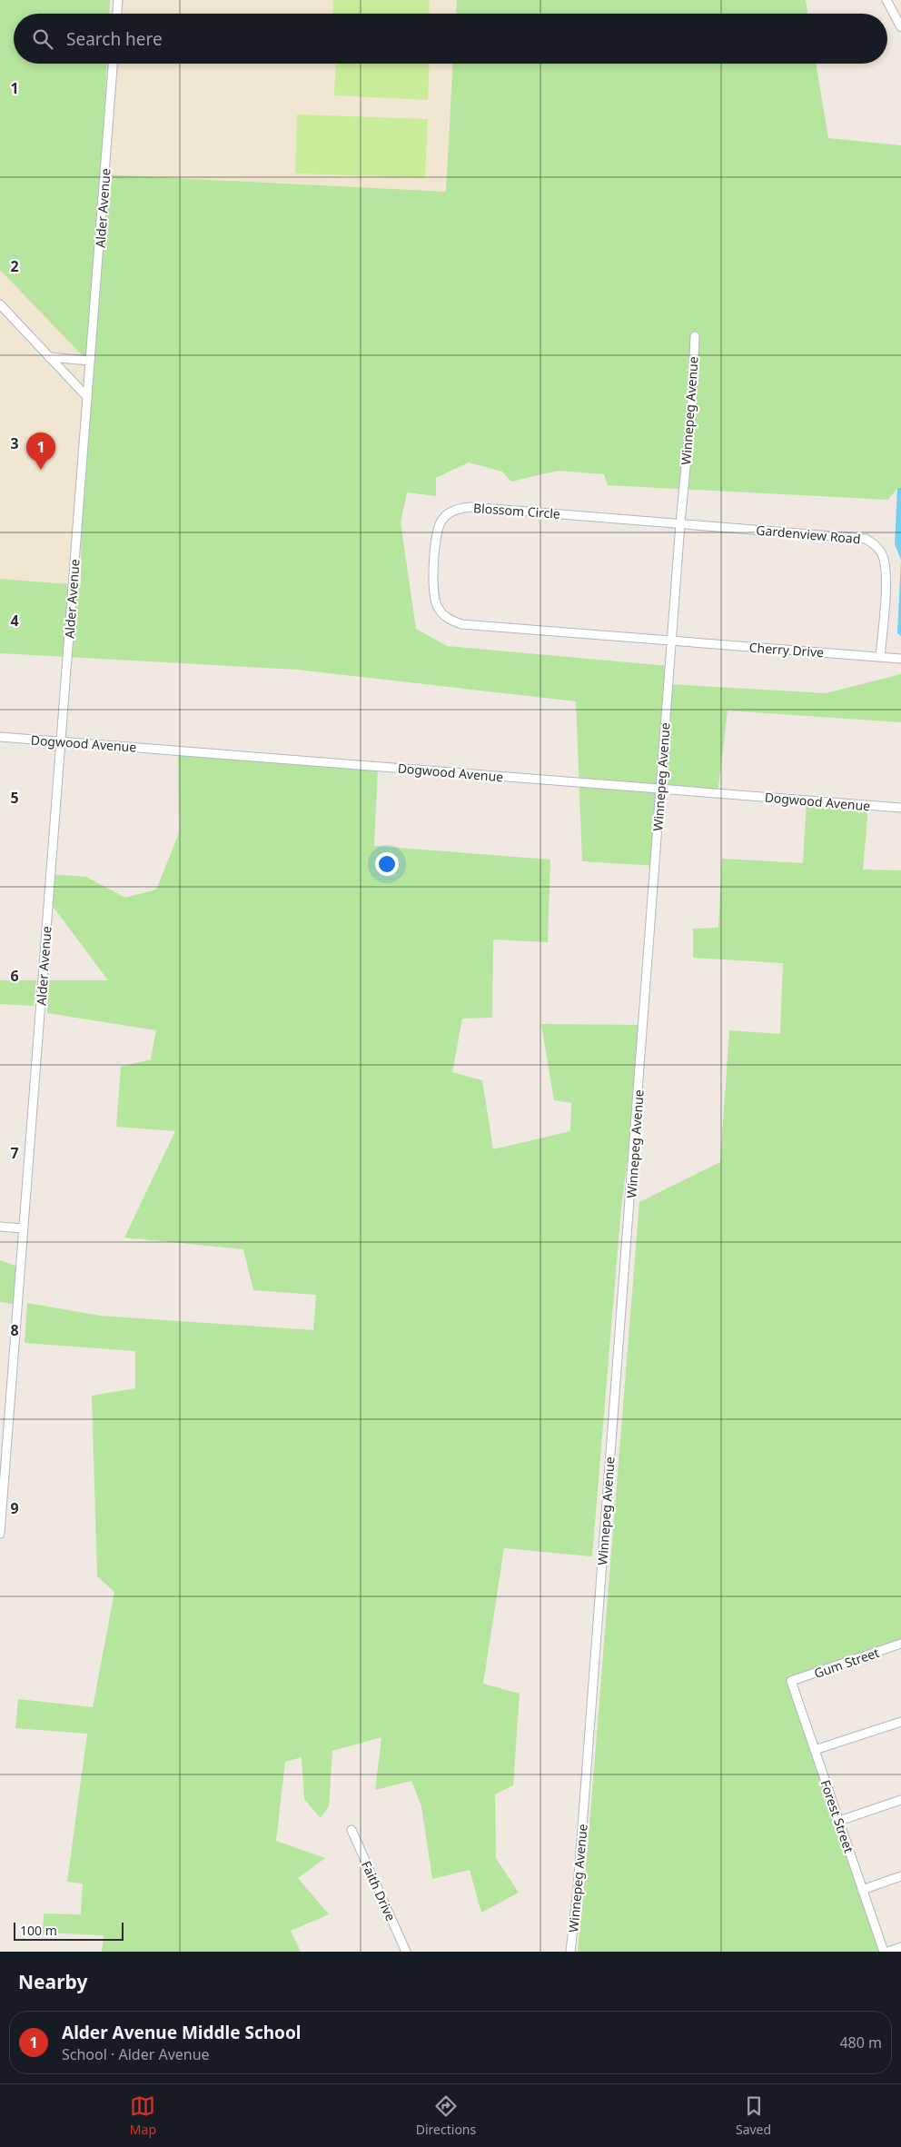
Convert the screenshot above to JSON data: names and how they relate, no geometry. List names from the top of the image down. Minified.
{"streets":{"street":["Alder Avenue","Winnepeg Avenue","Blossom Circle","Gardenview Road","Cherry Drive","Dogwood Avenue","Gum Street","Forest Street","Faith Drive"]},"crossings":[["Alder Avenue","Dogwood Avenue"],["Winnepeg Avenue","Blossom Circle"],["Winnepeg Avenue","Gardenview Road"],["Winnepeg Avenue","Cherry Drive"],["Winnepeg Avenue","Dogwood Avenue"],["Blossom Circle","Gardenview Road"],["Blossom Circle","Cherry Drive"],["Gardenview Road","Cherry Drive"],["Gum Street","Forest Street"]],"scale_bar":"100 m","page":{"search":"Search here","pins":"1","scale":"100 m","heading":"Nearby","list":[{"mark":"1","name":"Alder Avenue Middle School","note":"School · Alder Avenue","value":"480 m"}],"nav":["Map","Directions","Saved"]},"grid":{"rows":["1","2","3","4","5","6","7","8","9"]}}
